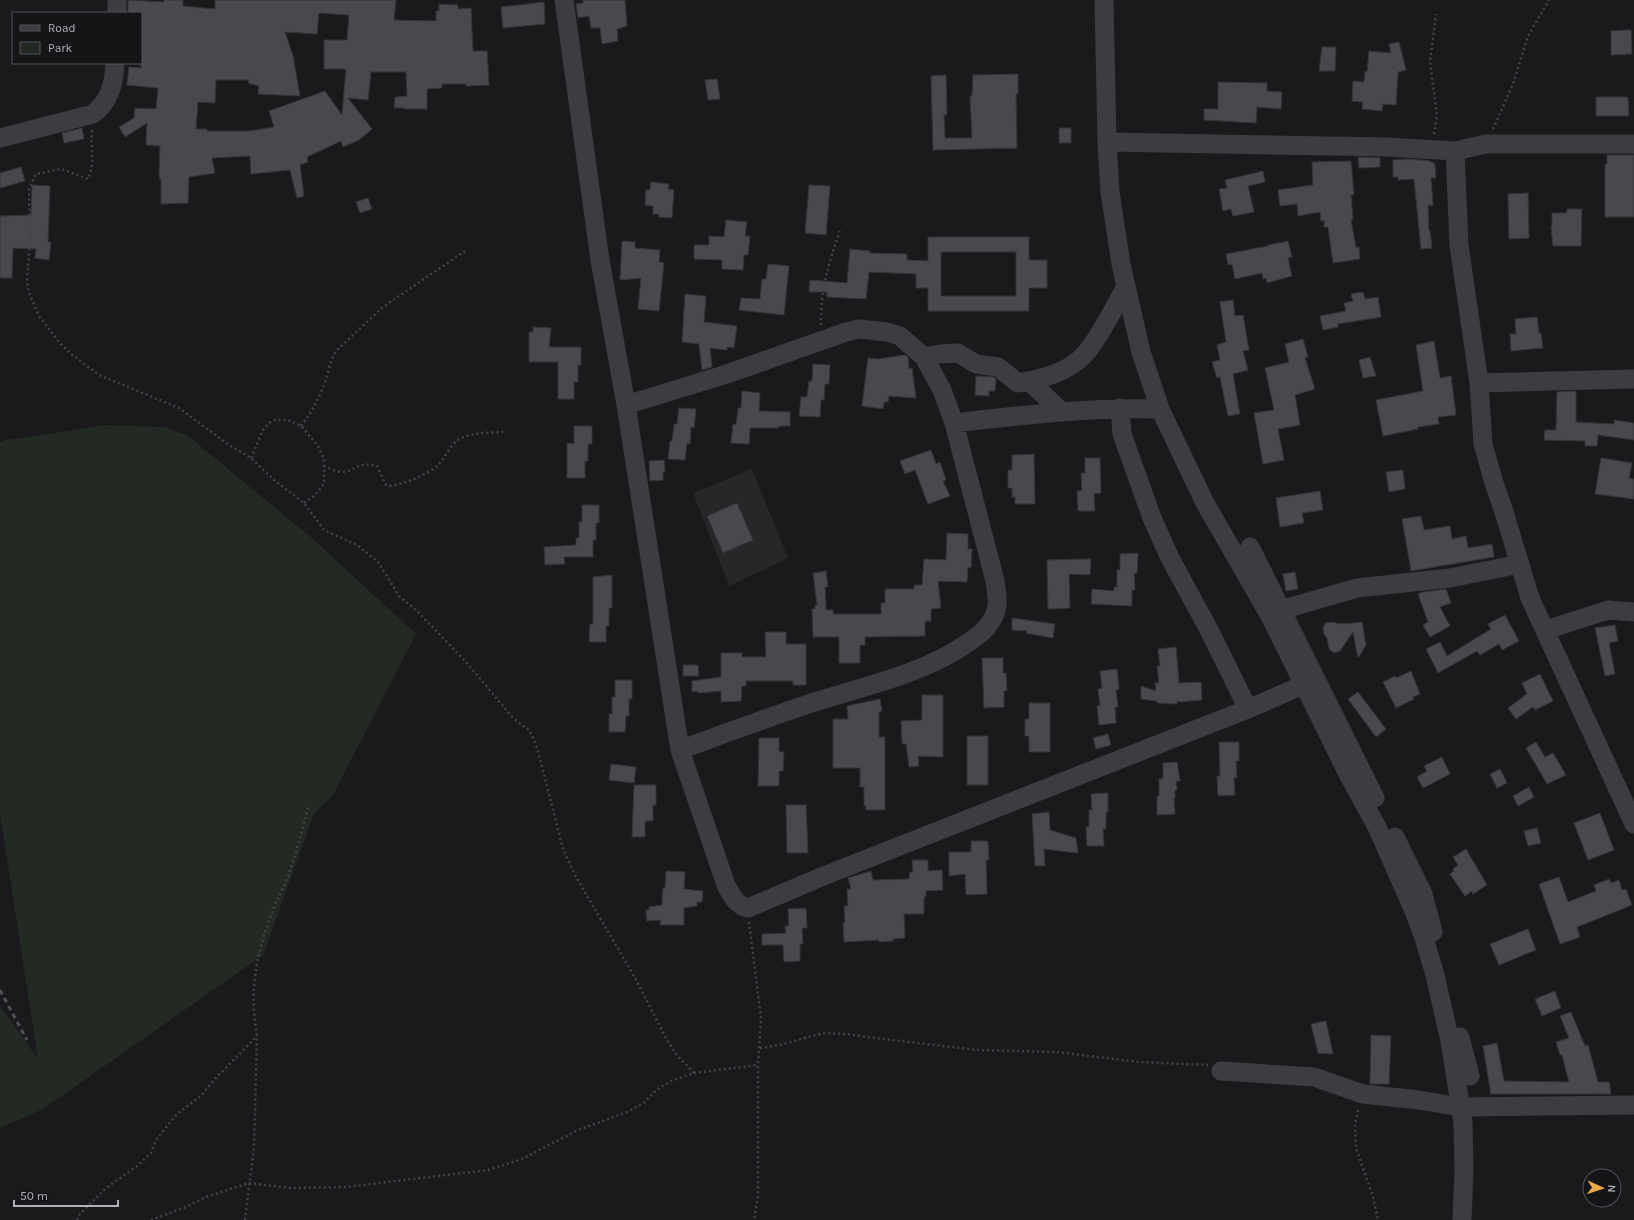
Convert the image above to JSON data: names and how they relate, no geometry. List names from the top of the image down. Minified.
{"legend":["Road","Park"],"scale_bar":"50 m","north":"right"}
